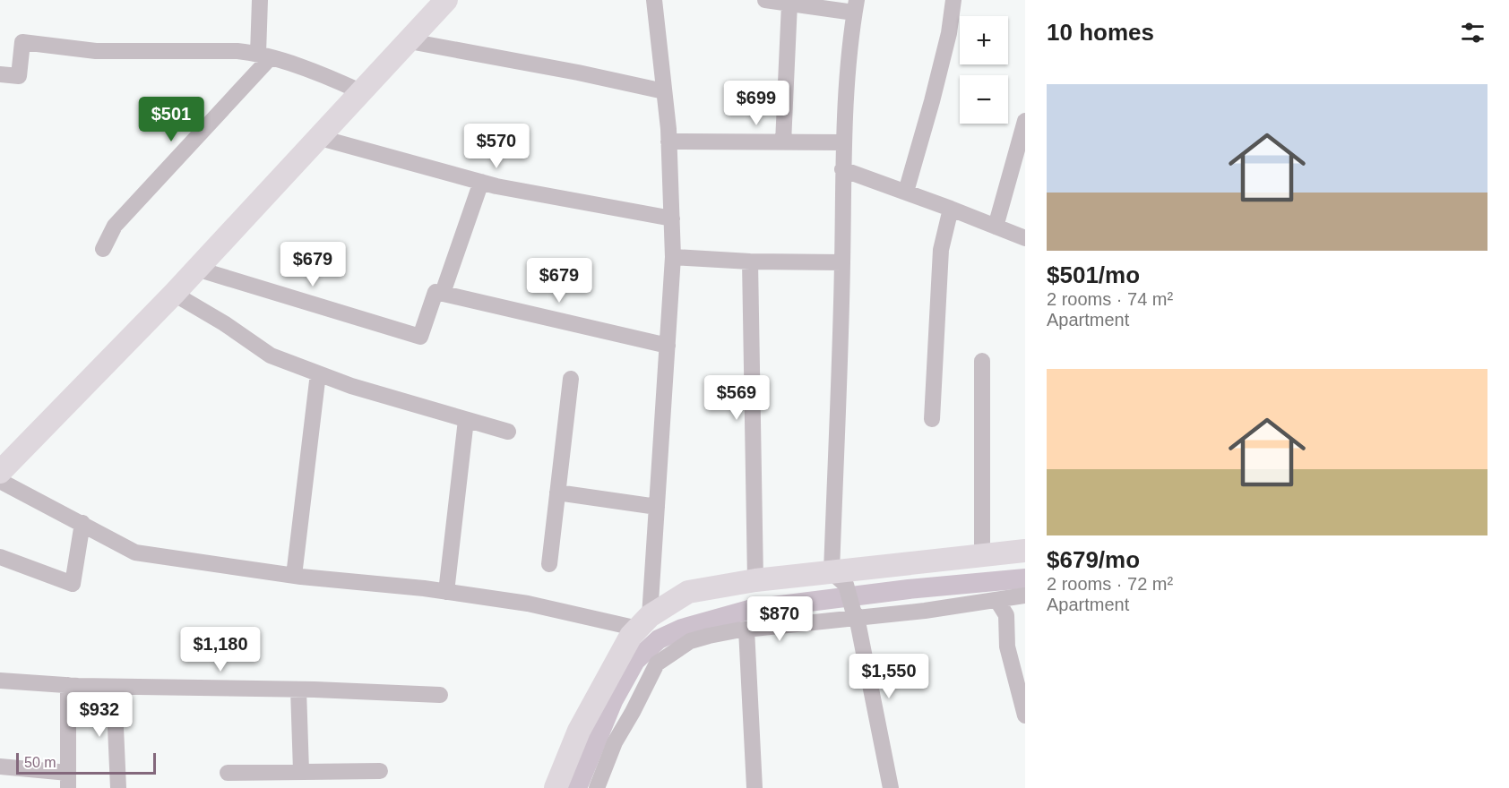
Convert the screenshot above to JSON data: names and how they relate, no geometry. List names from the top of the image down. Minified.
{"scale_bar":"50 m","page":{"heading":"10 homes","map_buttons":["+","−"],"list":[{"name":"$501/mo","note":"2 rooms · 74 m² · Apartment"},{"name":"$679/mo","note":"2 rooms · 72 m² · Apartment"}],"price":["$699","$501","$570","$679","$679","$569","$870","$1,180","$1,550","$932"],"scale":"50 m"}}
